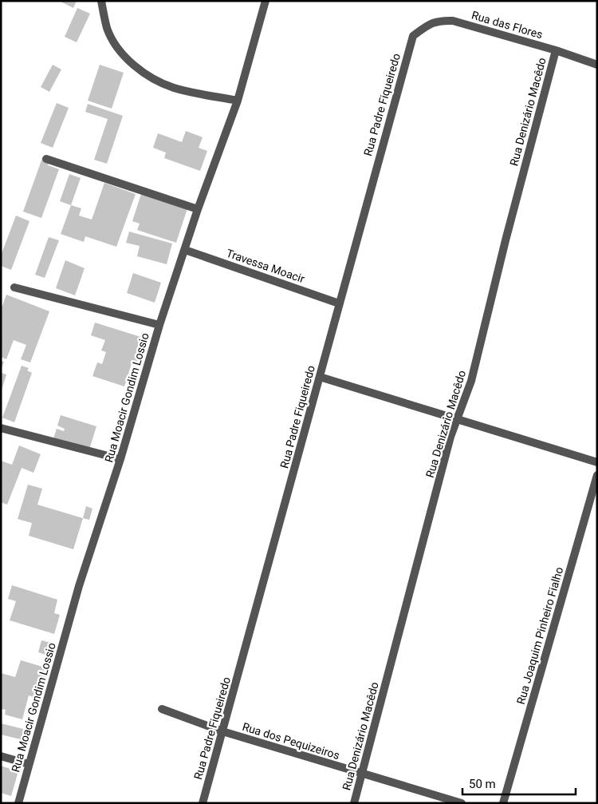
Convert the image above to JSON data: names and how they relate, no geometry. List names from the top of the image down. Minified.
{"streets":{"street":["Rua das Flores","Rua Padre Fiqueiredo","Rua Denizário Macêdo","Travessa Moacir","Rua Moacir Gondim Lossio","Rua Joaquim Pinheiro Fialho","Rua dos Pequizeiros"]},"crossings":[["Rua das Flores","Rua Padre Fiqueiredo"],["Rua das Flores","Rua Denizário Macêdo"],["Rua Padre Fiqueiredo","Travessa Moacir"],["Rua Padre Fiqueiredo","Rua dos Pequizeiros"],["Rua Denizário Macêdo","Rua dos Pequizeiros"],["Travessa Moacir","Rua Moacir Gondim Lossio"]],"scale_bar":"50 m"}
